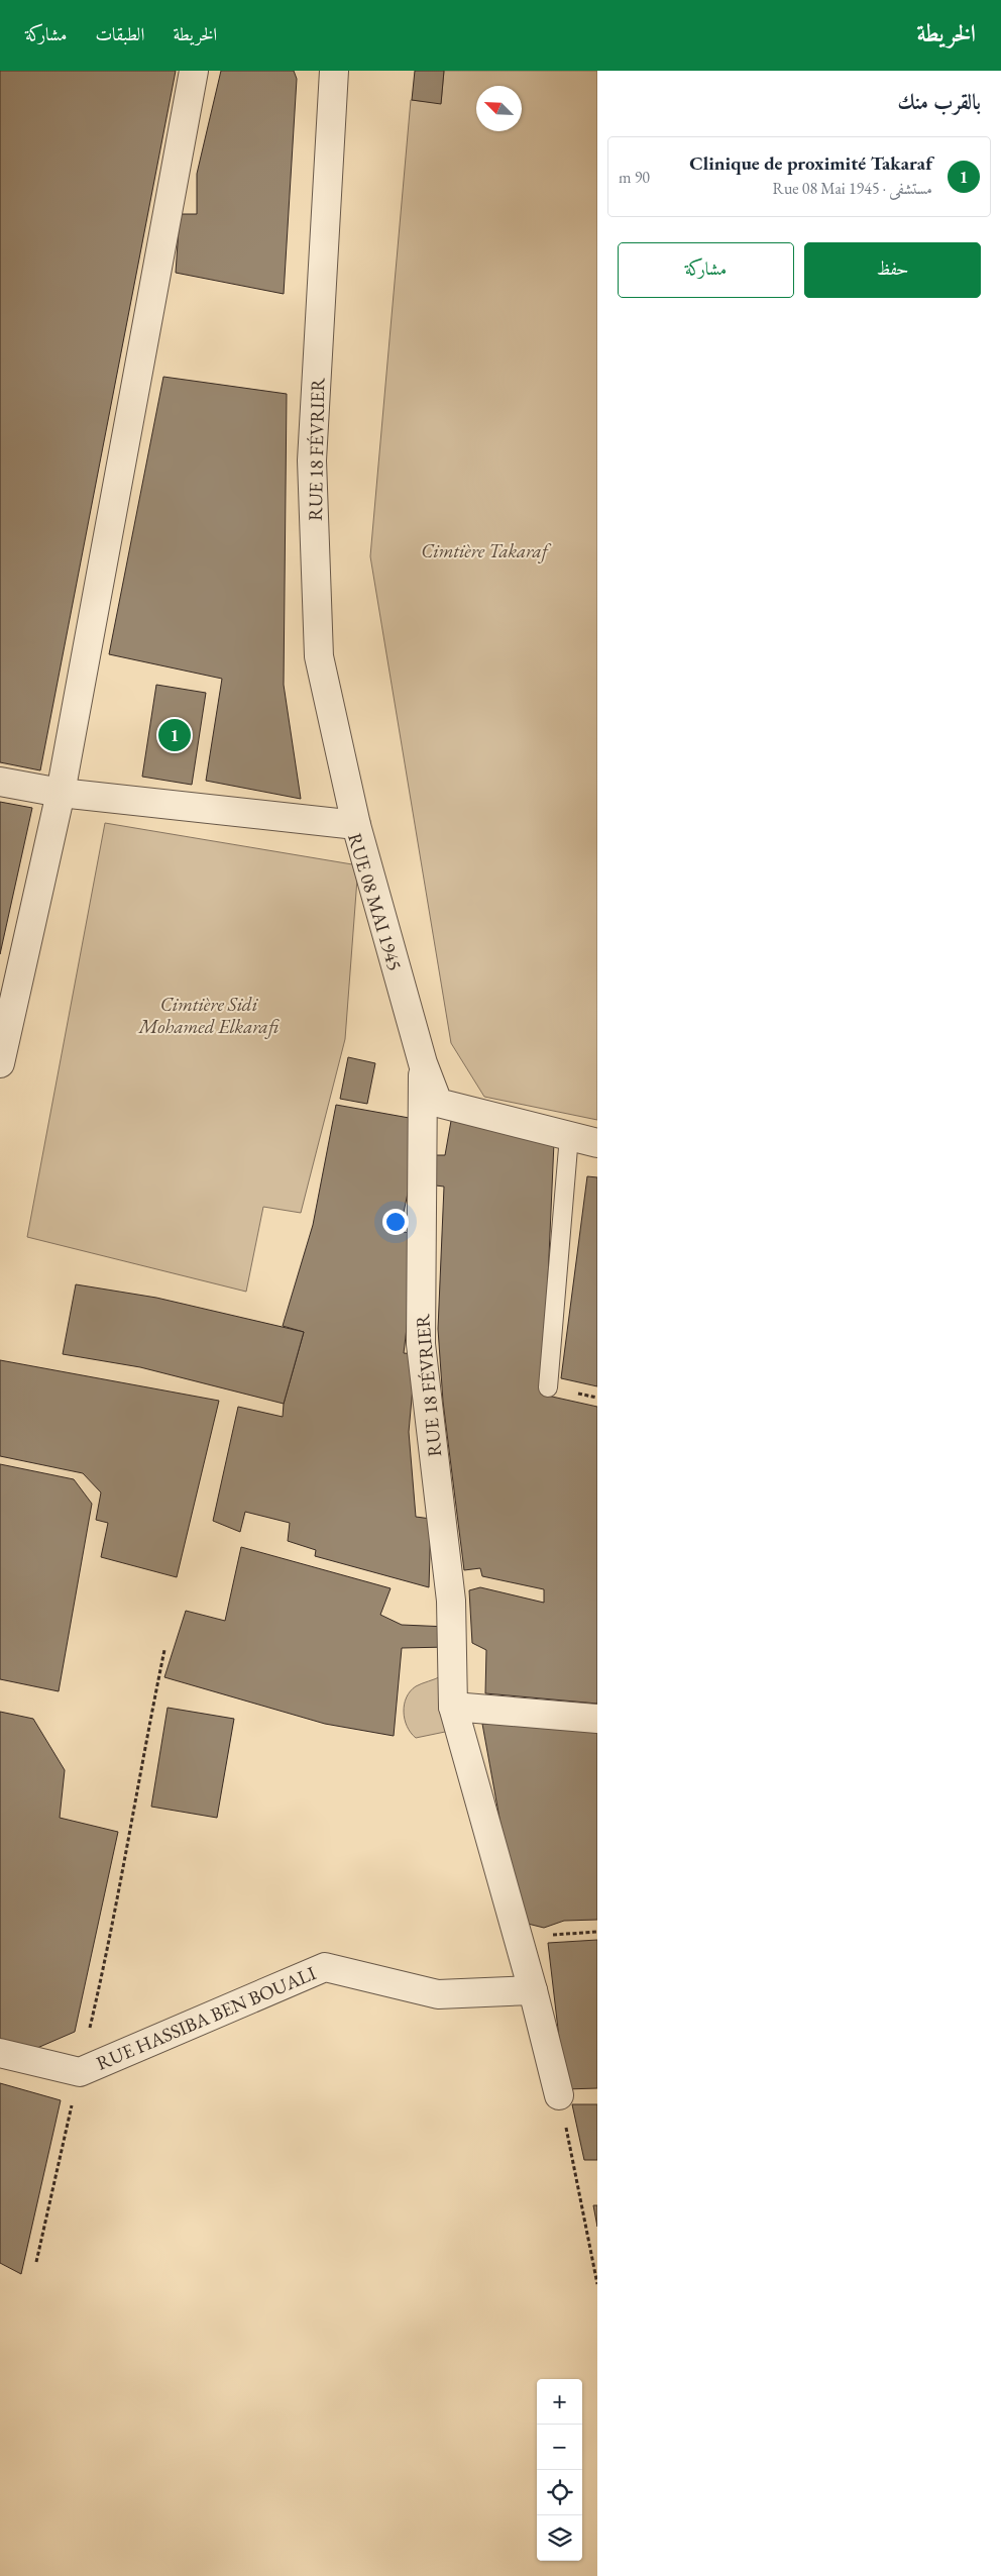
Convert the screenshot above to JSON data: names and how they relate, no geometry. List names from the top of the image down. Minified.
{"streets":{"street":["RUE 18 FÉVRIER","RUE 08 MAI 1945","RUE HASSIBA BEN BOUALI"]},"crossings":[["RUE 18 FÉVRIER","RUE 08 MAI 1945"],["RUE 18 FÉVRIER","RUE HASSIBA BEN BOUALI"]],"parks":["Cimtière Takaraf","Cimtière Sidi Mohamed Elkarafi"],"north":"top left","page":{"header":"الخريطة","nav":["الخريطة","الطبقات","مشاركة"],"heading":"بالقرب منك","list":[{"mark":"1","name":"Clinique de proximité Takaraf","note":"مستشفى · Rue 08 Mai 1945","value":"90 m"}],"buttons":["حفظ","مشاركة"],"pins":"1","map_buttons":["+","−"]}}
